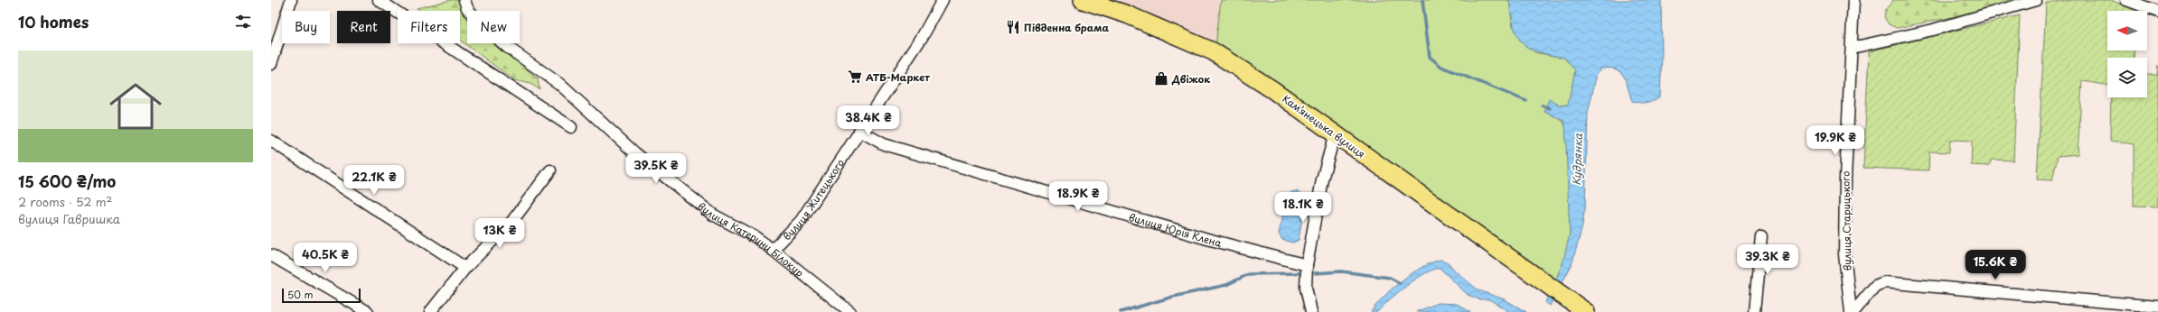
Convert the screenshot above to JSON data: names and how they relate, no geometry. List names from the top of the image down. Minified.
{"streets":{"main road":["Камʼянецька вулиця"],"street":["вулиця Житецького","вулиця Старицького","вулиця Юрія Клена","вулиця Катерини Білокур"]},"crossings":[["вулиця Житецького","вулиця Юрія Клена"],["вулиця Житецького","вулиця Катерини Білокур"]],"water":["Кудрянка"],"places":{"restaurant":["Південна брама"],"supermarket":["АТБ-Маркет"],"shop":["Двіжок"]},"scale_bar":"50 m","north":"left","page":{"heading":"10 homes","chip":["Buy","Rent","Filters","New"],"list":[{"name":"15 600 ₴/mo","note":"2 rooms · 52 m² · вулиця Гавришка"}],"price":["38.4K ₴","19.9K ₴","39.5K ₴","22.1K ₴","18.9K ₴","18.1K ₴","13K ₴","40.5K ₴","39.3K ₴","15.6K ₴"],"scale":"50 m"}}
